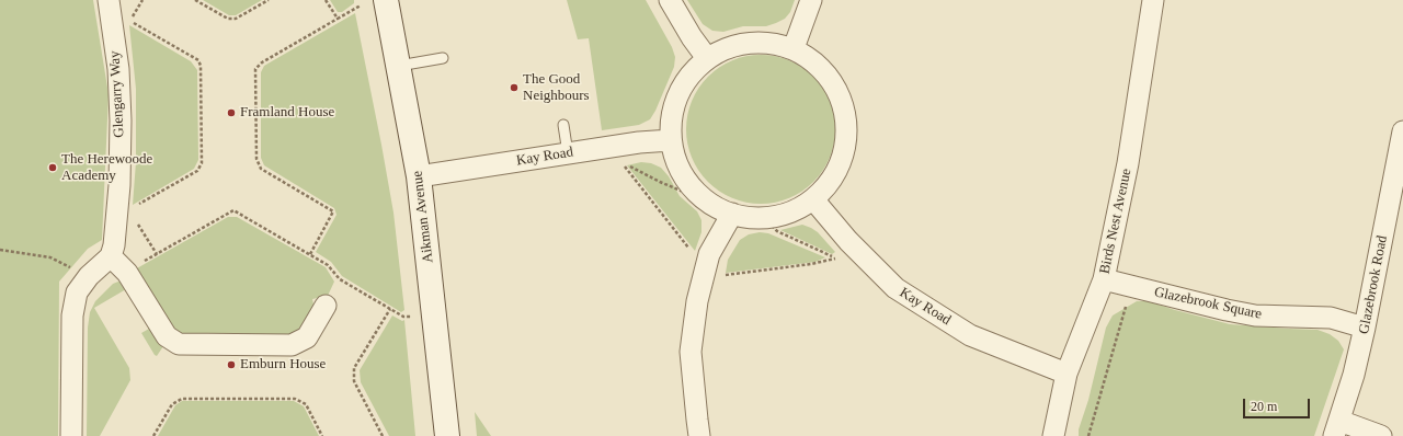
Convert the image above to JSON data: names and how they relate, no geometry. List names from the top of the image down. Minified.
{"streets":{"street":["Glengarry Way","Kay Road","Aikman Avenue","Birds Nest Avenue","Glazebrook Road","Glazebrook Square"]},"crossings":[["Kay Road","Aikman Avenue"],["Kay Road","Birds Nest Avenue"],["Birds Nest Avenue","Glazebrook Square"],["Glazebrook Road","Glazebrook Square"]],"places":["The Good Neighbours","Framland House","The Herewoode Academy","Emburn House"],"scale_bar":"20 m"}
